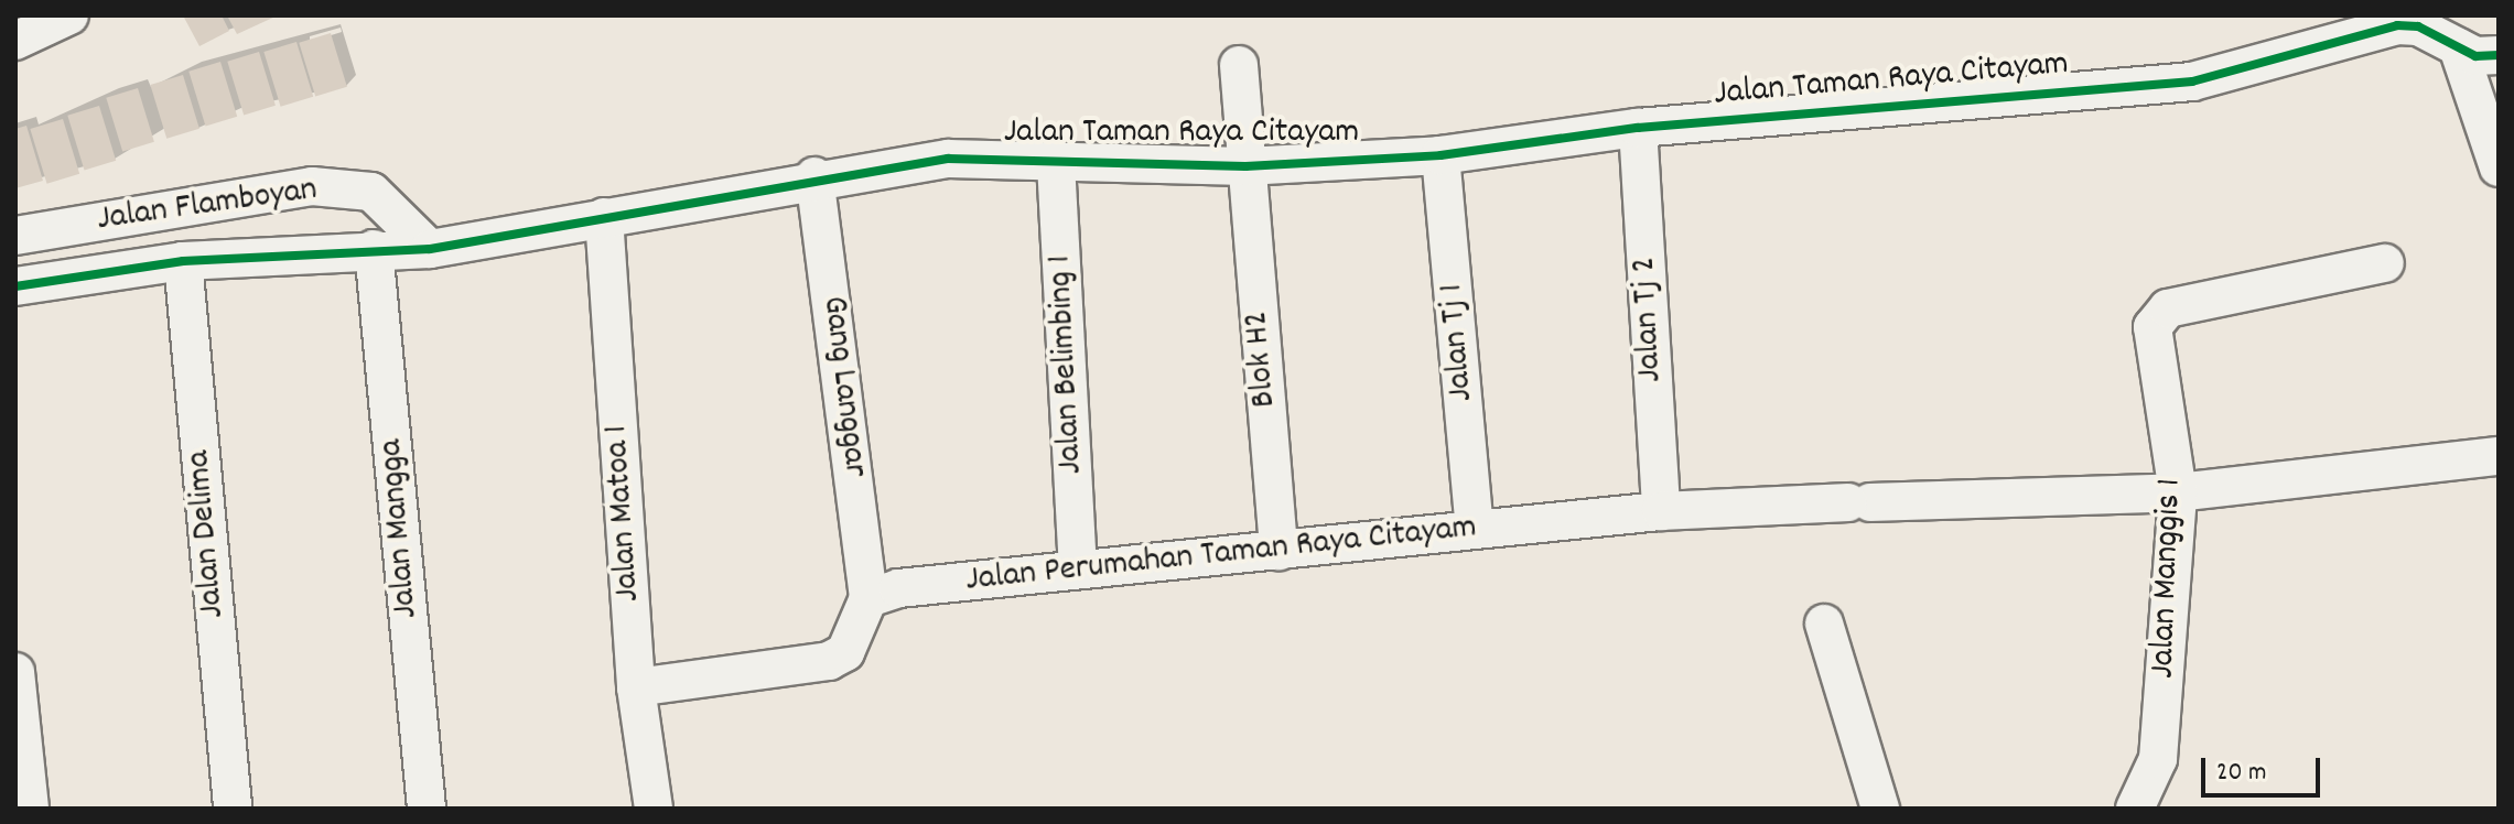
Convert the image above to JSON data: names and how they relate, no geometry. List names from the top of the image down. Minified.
{"streets":{"street":["Jalan Taman Raya Citayam","Jalan Flamboyan","Jalan Tj 2","Jalan Tj 1","Blok H2","Jalan Belimbing 1","Gang Langgar","Jalan Matoa 1","Jalan Mangga","Jalan Delima","Jalan Perumahan Taman Raya Citayam","Jalan Manggis 1"]},"crossings":[["Jalan Taman Raya Citayam","Jalan Flamboyan"],["Jalan Taman Raya Citayam","Jalan Tj 2"],["Jalan Taman Raya Citayam","Jalan Tj 1"],["Jalan Taman Raya Citayam","Blok H2"],["Jalan Taman Raya Citayam","Jalan Belimbing 1"],["Jalan Taman Raya Citayam","Gang Langgar"],["Jalan Taman Raya Citayam","Jalan Matoa 1"],["Jalan Taman Raya Citayam","Jalan Mangga"],["Jalan Taman Raya Citayam","Jalan Delima"],["Jalan Tj 2","Jalan Perumahan Taman Raya Citayam"],["Jalan Tj 1","Jalan Perumahan Taman Raya Citayam"],["Blok H2","Jalan Perumahan Taman Raya Citayam"],["Jalan Belimbing 1","Jalan Perumahan Taman Raya Citayam"],["Gang Langgar","Jalan Perumahan Taman Raya Citayam"],["Jalan Perumahan Taman Raya Citayam","Jalan Manggis 1"]],"scale_bar":"20 m"}
